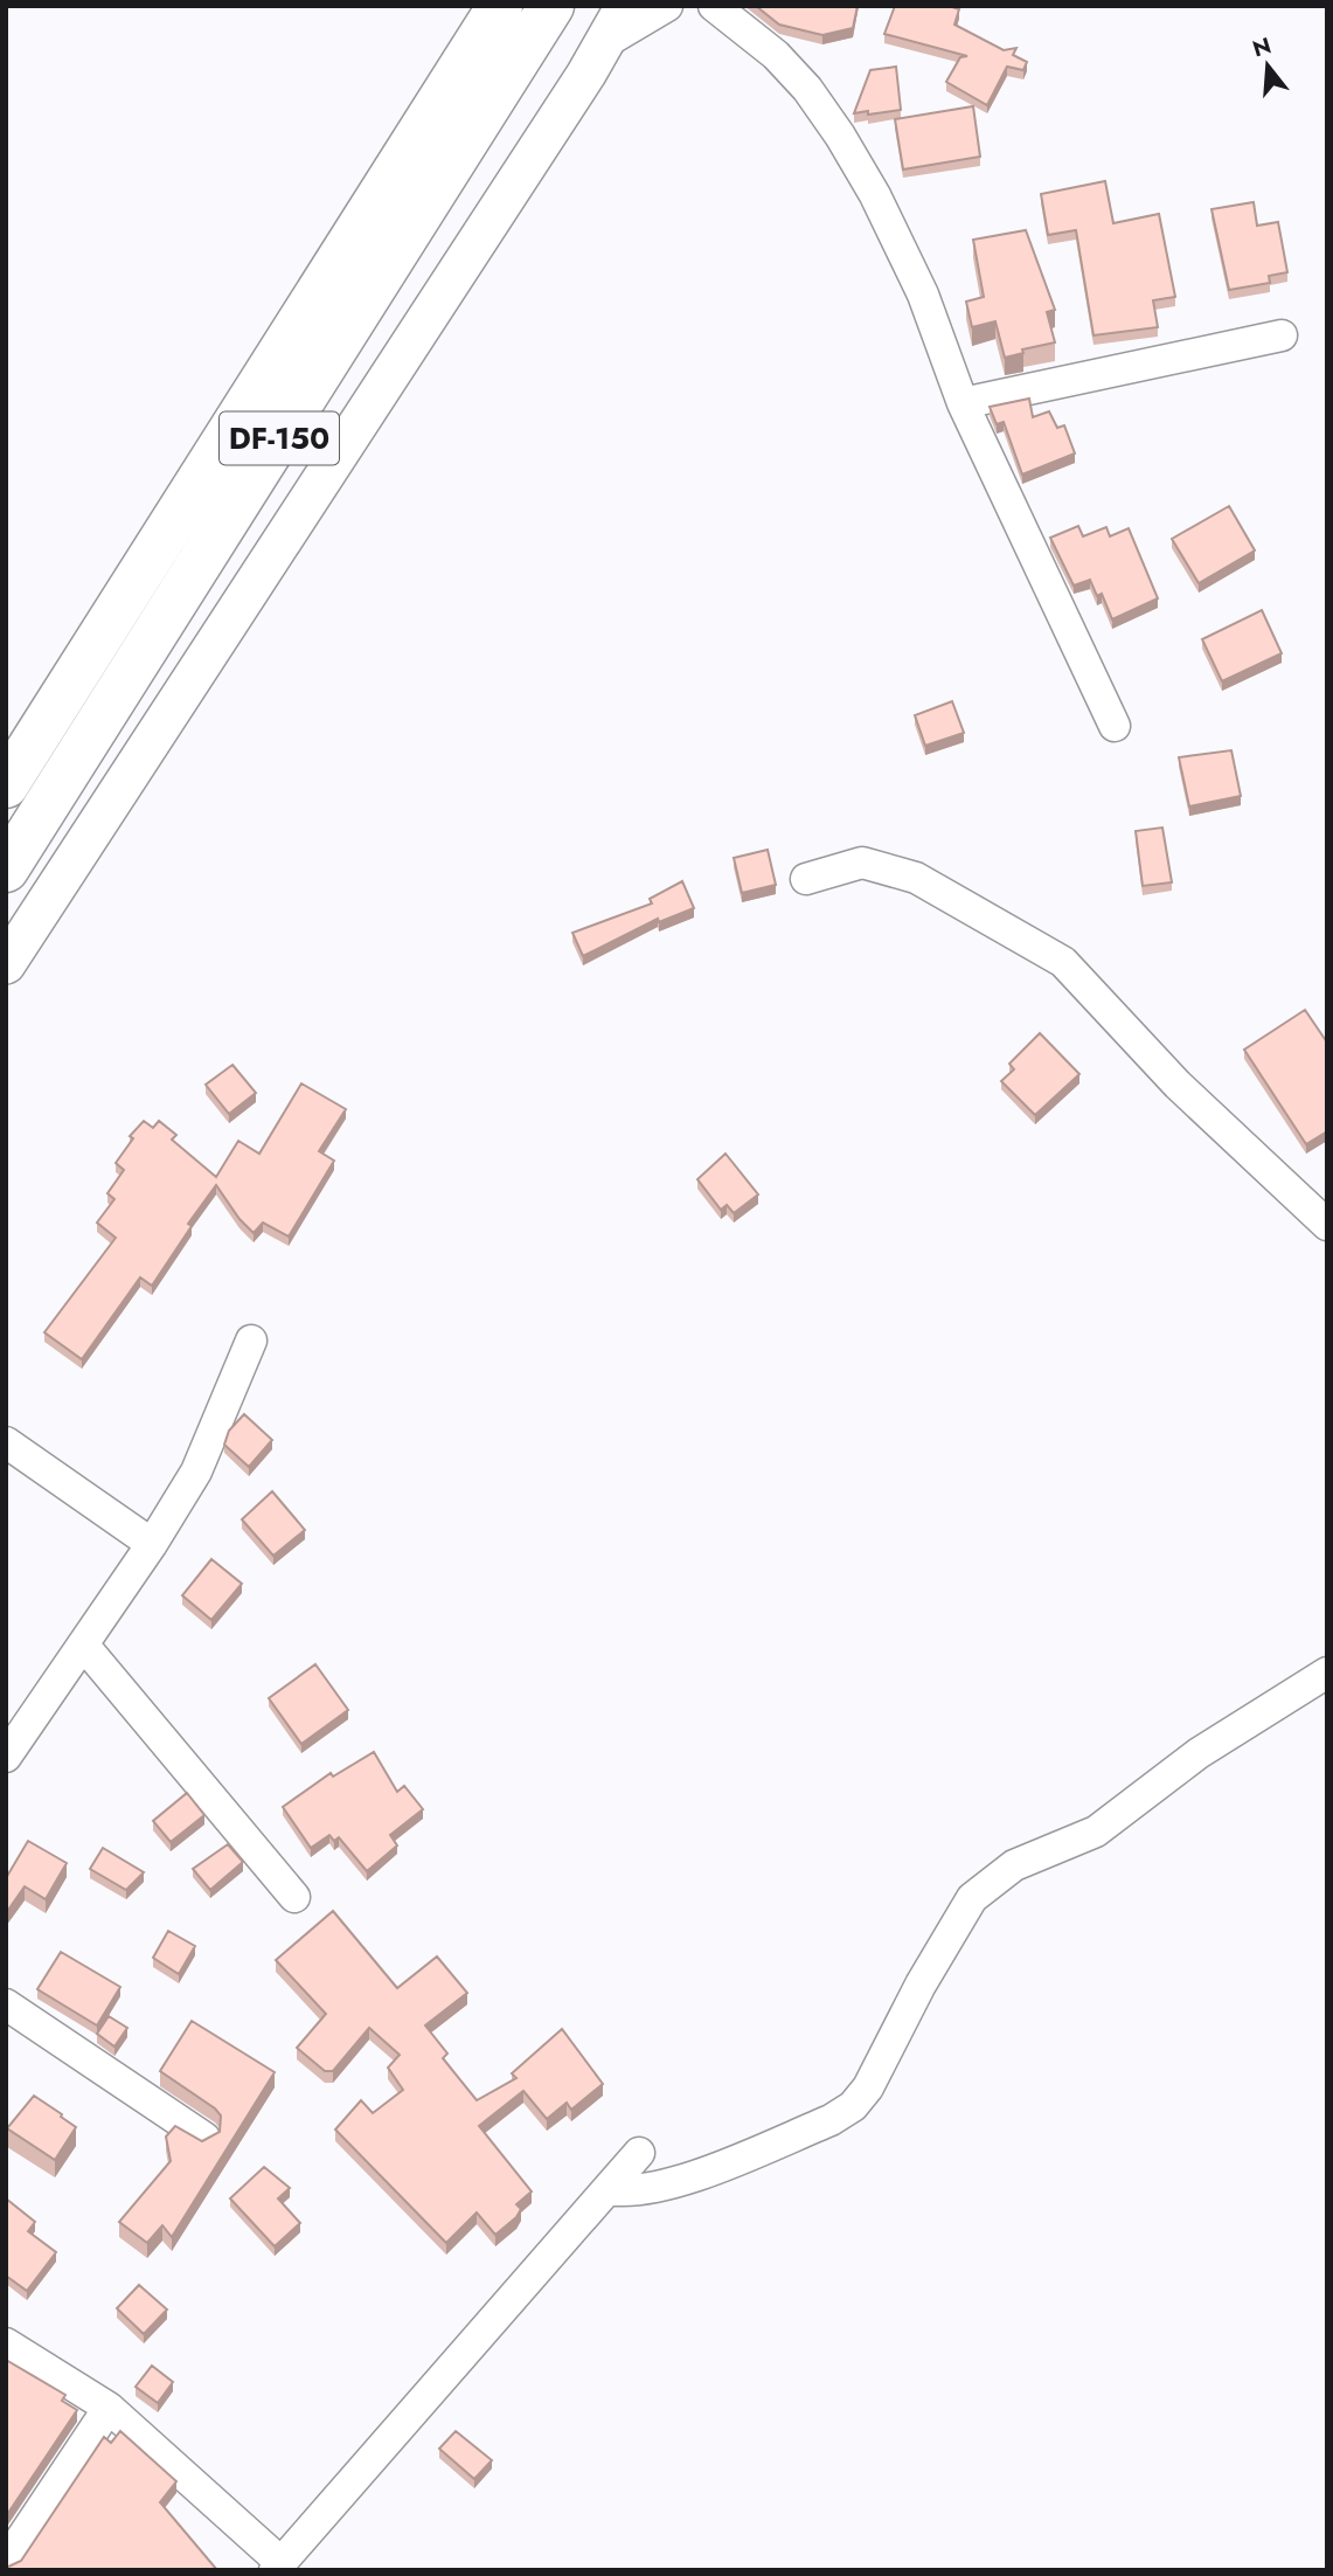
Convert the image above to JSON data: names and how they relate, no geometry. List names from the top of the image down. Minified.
{"streets":{"main road":["DF-150"]},"north":"top"}
